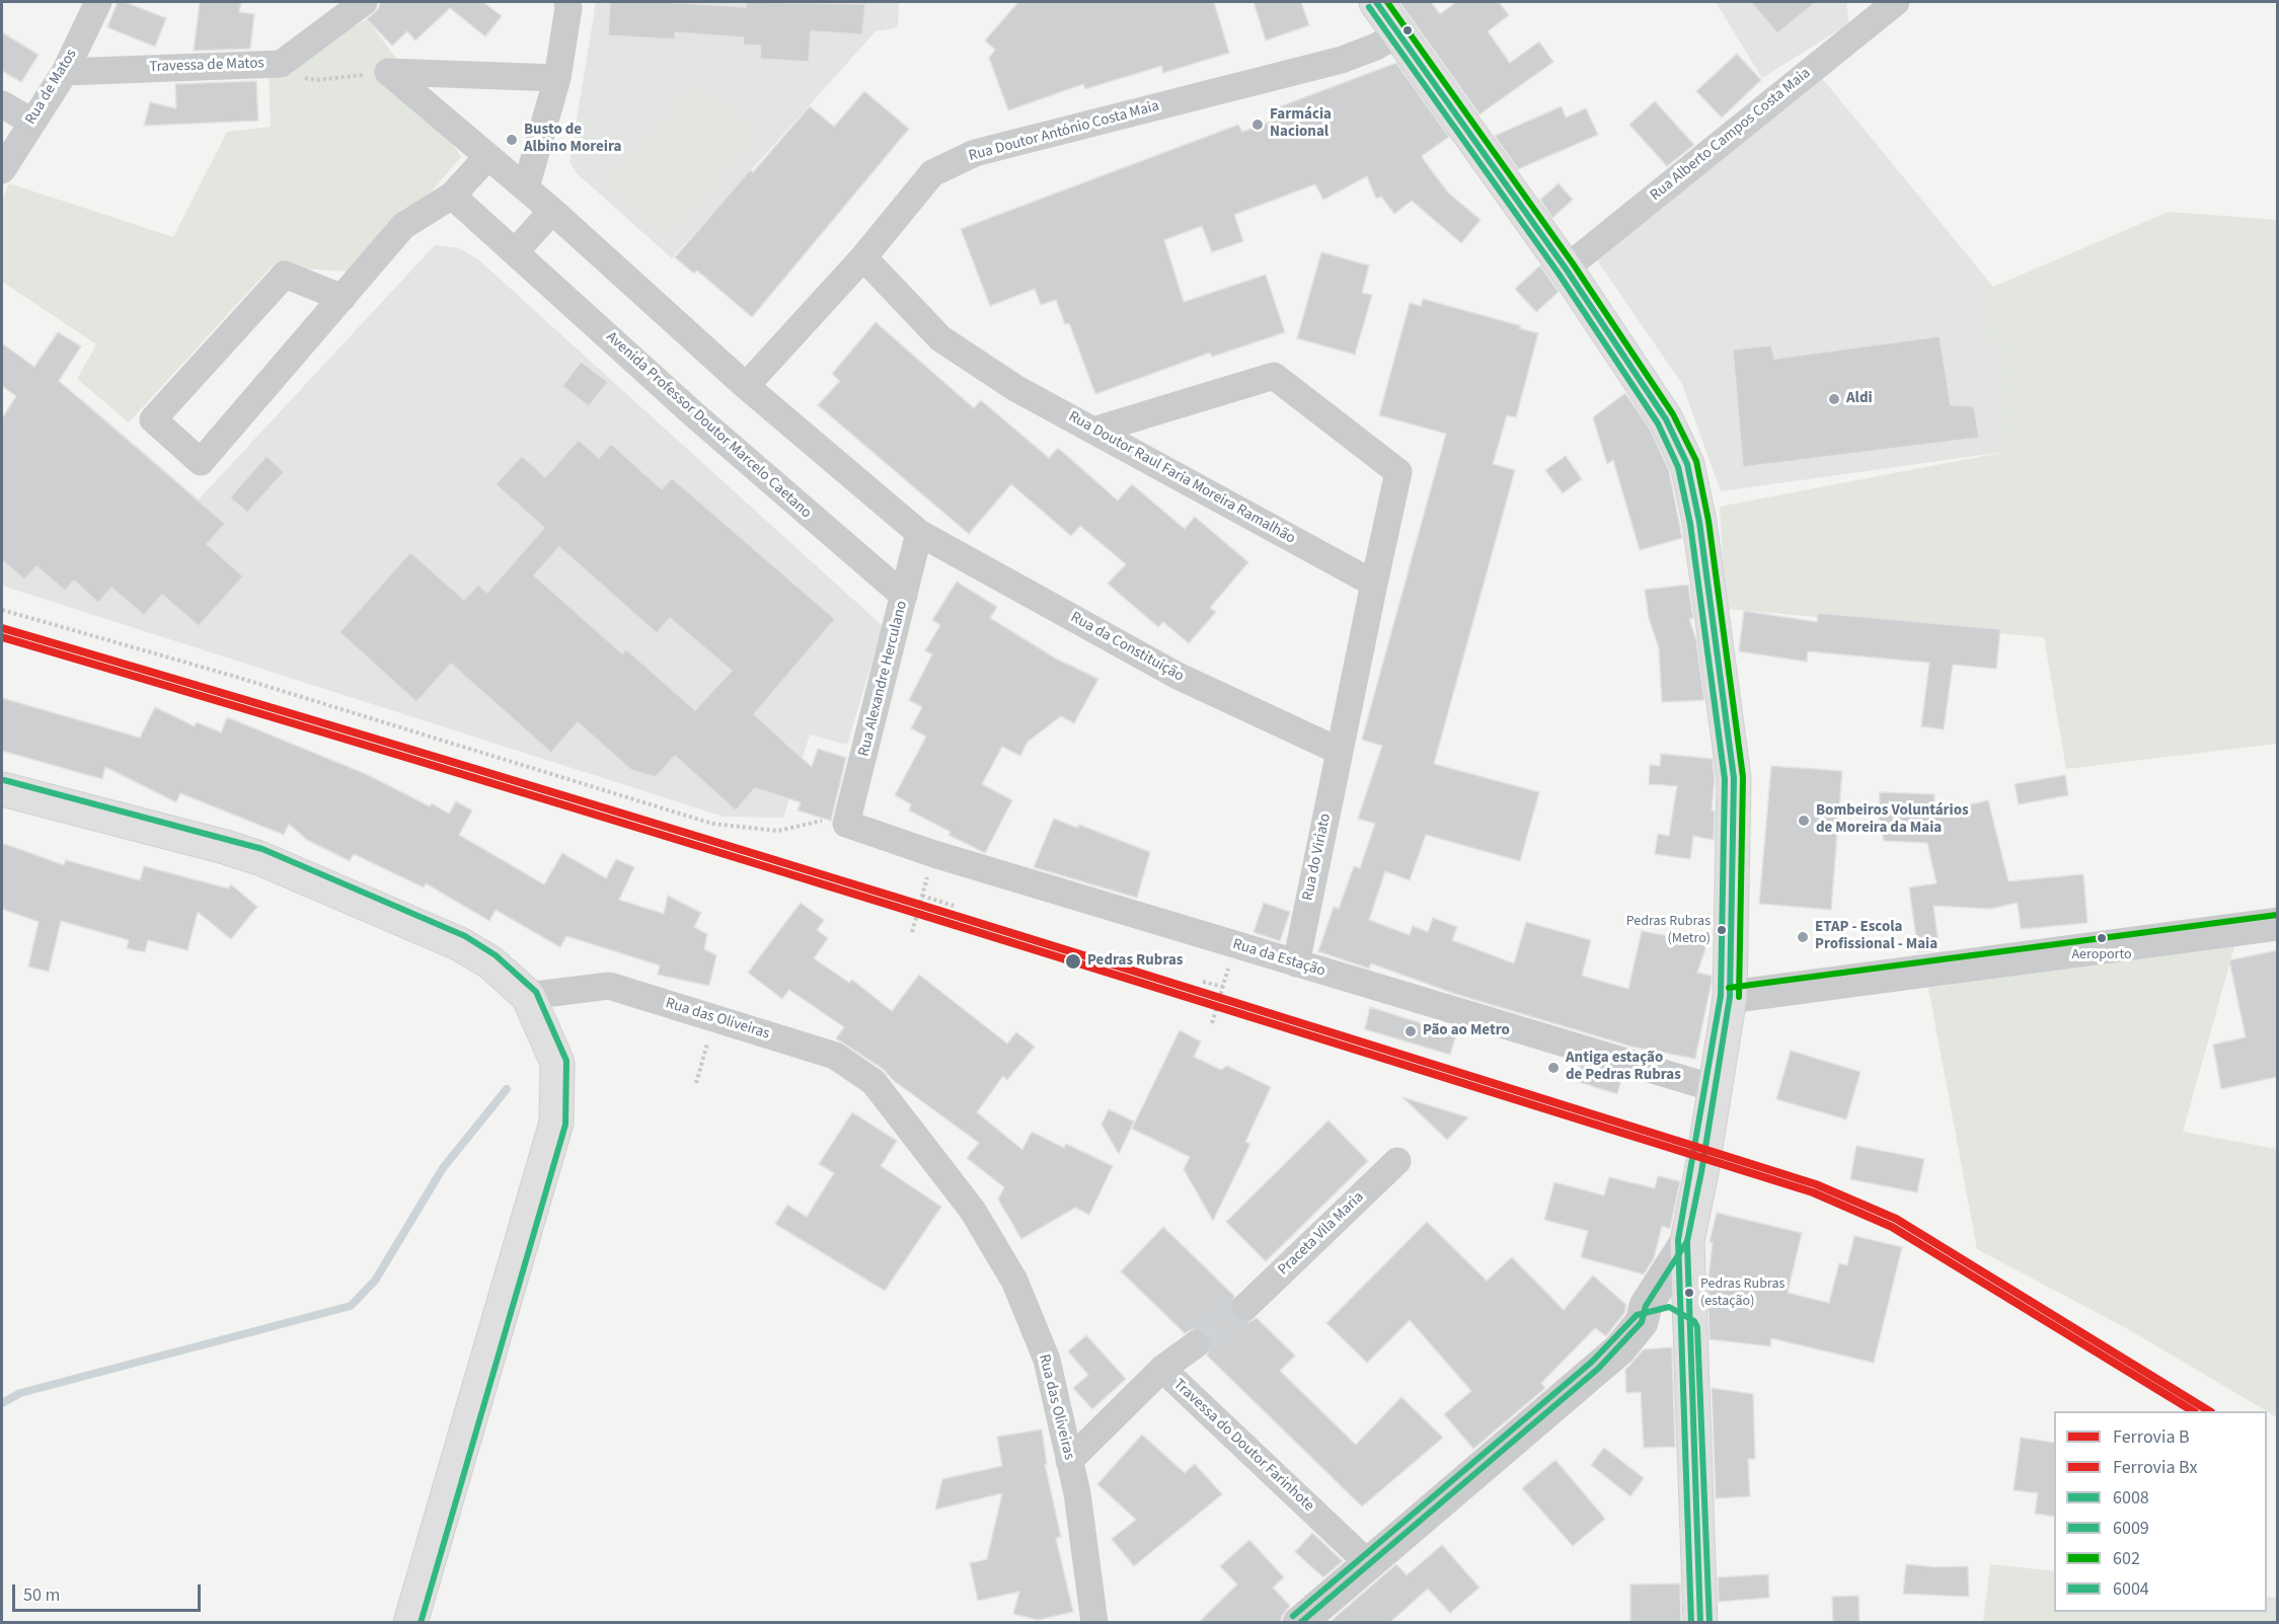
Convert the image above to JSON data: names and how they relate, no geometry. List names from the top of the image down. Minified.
{"streets":{"street":["Travessa de Matos","Rua de Matos","Rua Doutor António Costa Maia","Rua Alberto Campos Costa Maia","Avenida Professor Doutor Marcelo Caetano","Rua Doutor Raul Faria Moreira Ramalhão","Rua da Constituição","Rua Alexandre Herculano","Rua do Viriato","Rua da Estação","Rua das Oliveiras","Praceta Vila Maria","Travessa do Doutor Farinhote"]},"crossings":[["Travessa de Matos","Rua de Matos"],["Rua Doutor António Costa Maia","Rua Doutor Raul Faria Moreira Ramalhão"],["Avenida Professor Doutor Marcelo Caetano","Rua Alexandre Herculano"],["Rua da Constituição","Rua Alexandre Herculano"],["Rua da Constituição","Rua do Viriato"],["Rua Alexandre Herculano","Rua da Estação"],["Rua do Viriato","Rua da Estação"],["Rua das Oliveiras","Travessa do Doutor Farinhote"]],"places":["Farmácia Nacional","Busto de Albino Moreira","Aldi","Bombeiros Voluntários de Moreira da Maia","Pedras Rubras (Metro)","ETAP - Escola Profissional - Maia","Aeroporto","Pedras Rubras","Pão ao Metro","Antiga estação de Pedras Rubras","Pedras Rubras (estação)"],"lines":["transit line 6008","transit line 602","transit line 6009","rail line B","rail line Bx","transit line 6004"],"legend":["Ferrovia B","Ferrovia Bx","6008","6009","602","6004"],"scale_bar":"50 m"}
